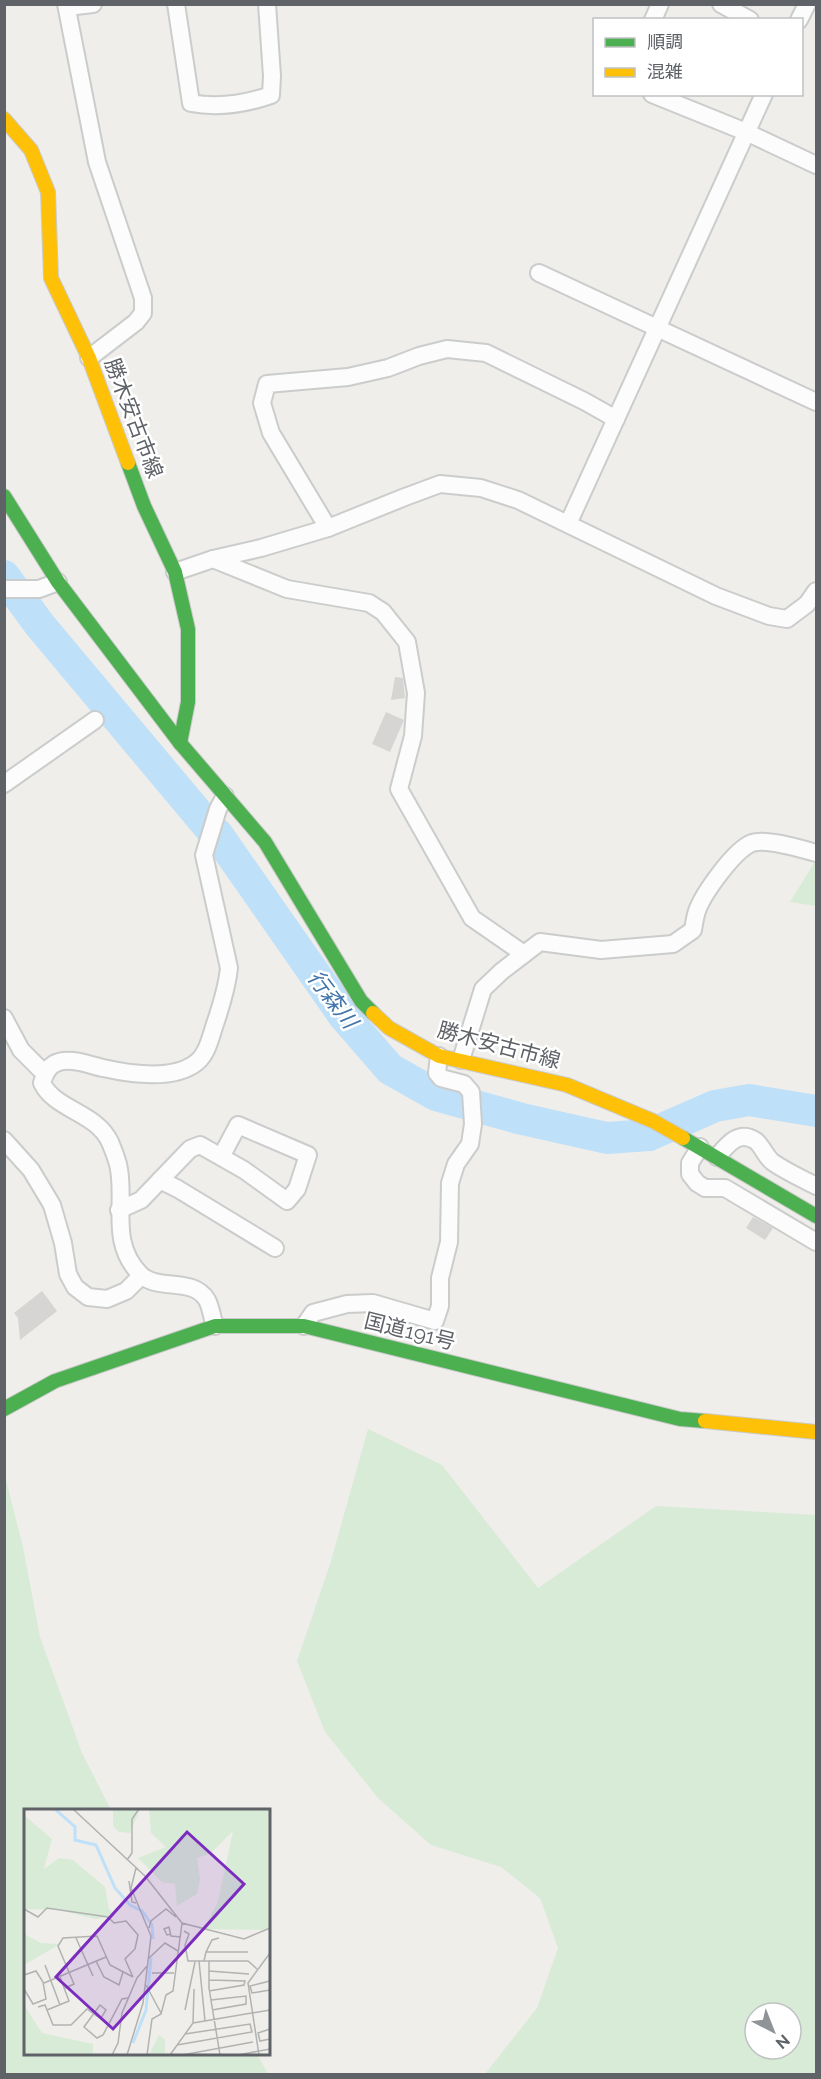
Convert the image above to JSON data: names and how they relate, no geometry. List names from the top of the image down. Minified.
{"streets":{"main road":["勝木安古市線","国道191号"]},"water":["行森川"],"legend":["順調","混雑"],"north":"bottom right"}
